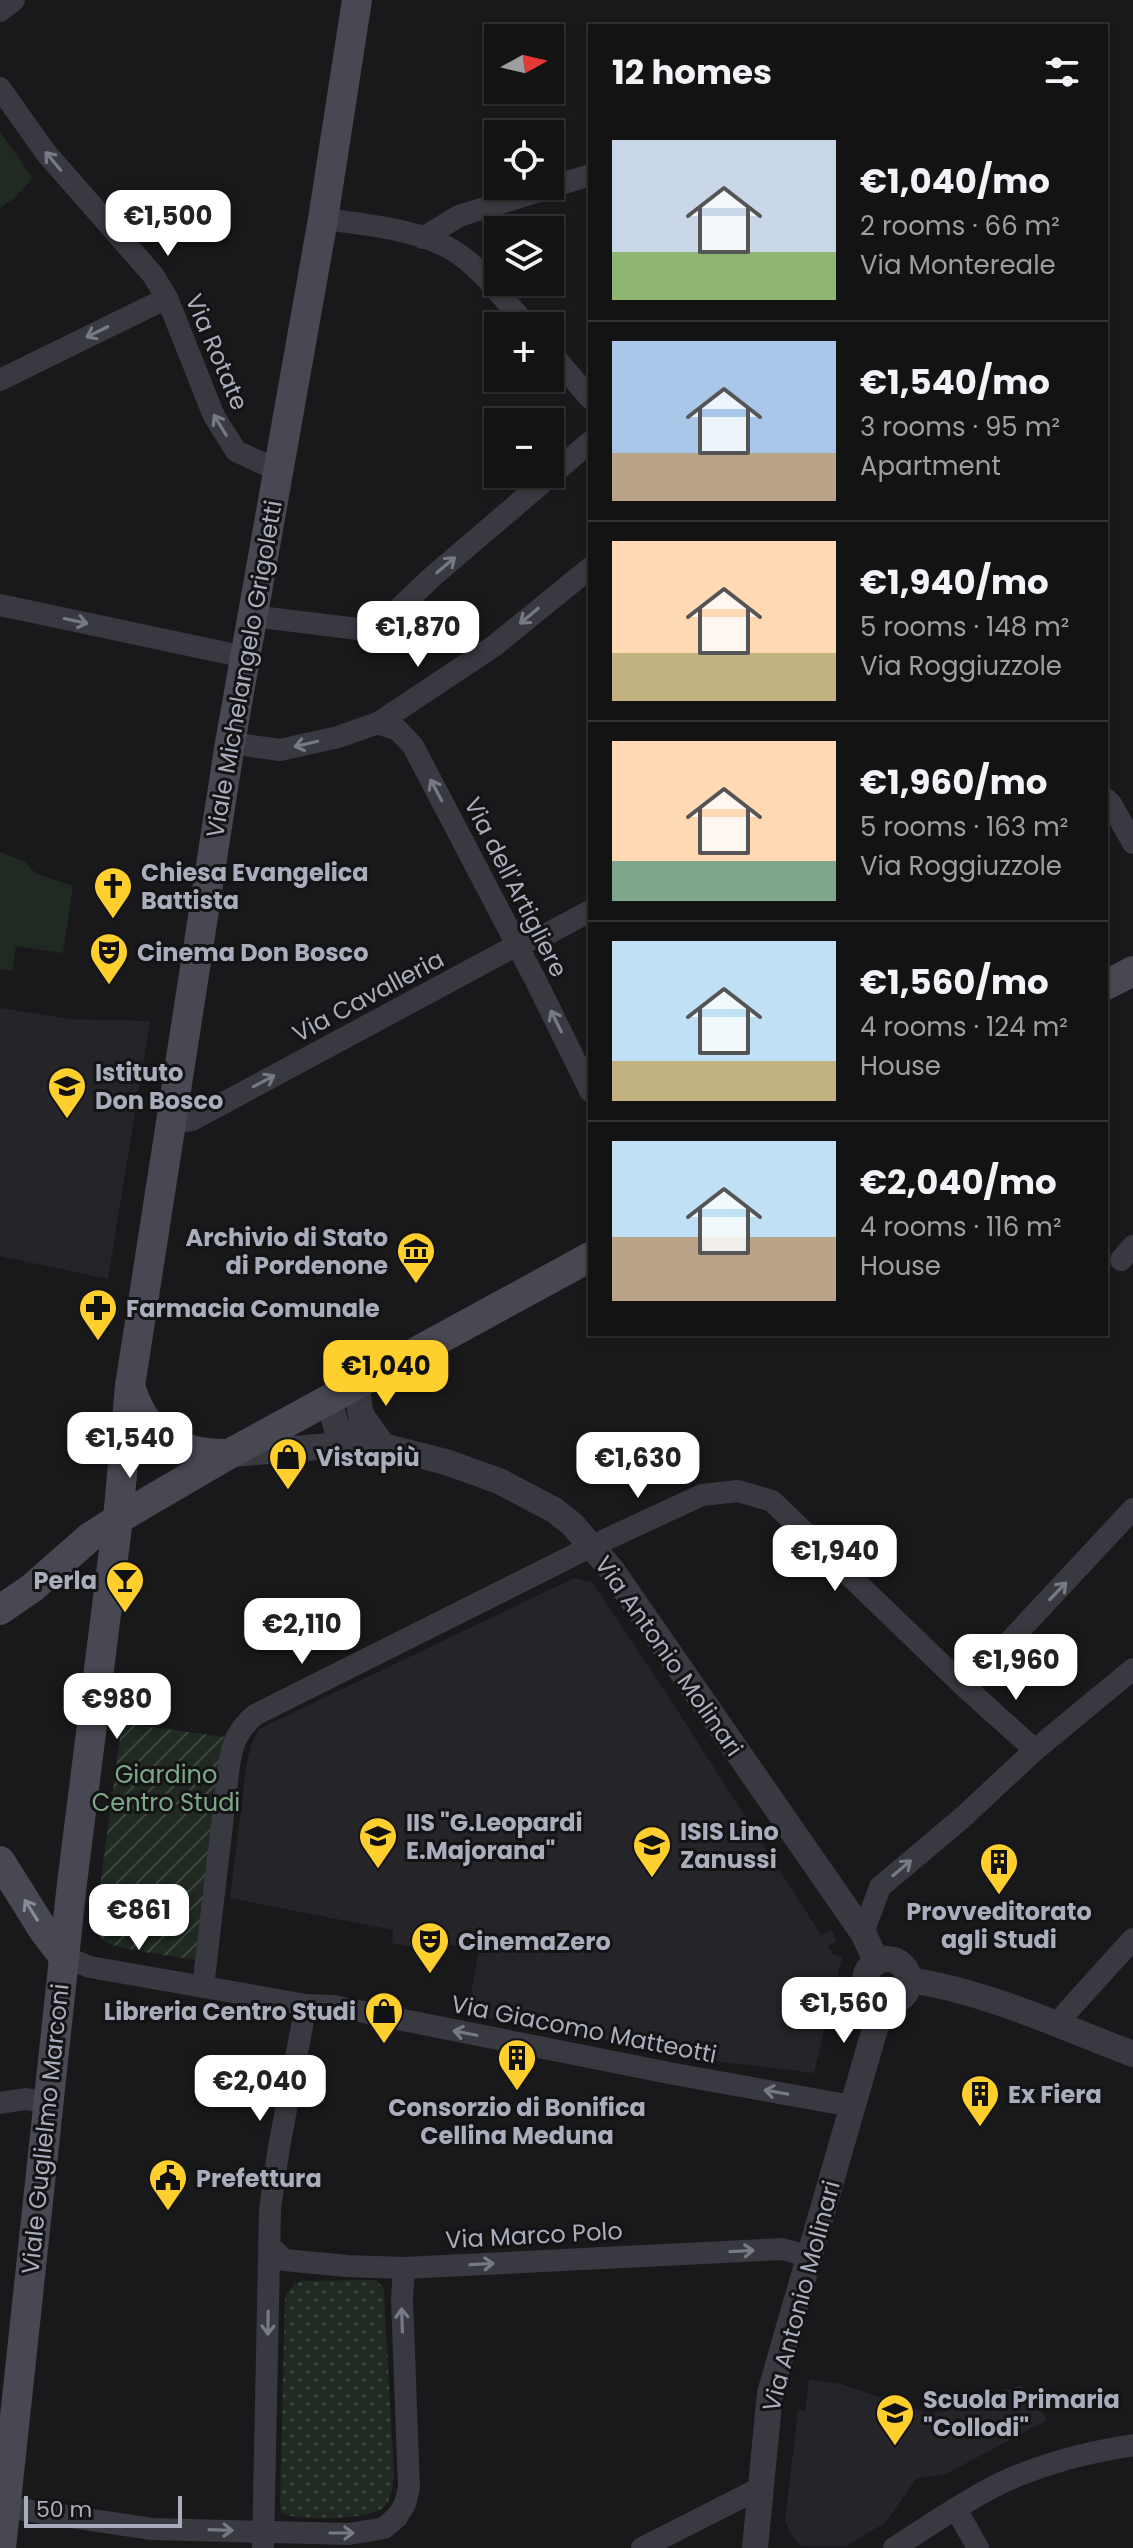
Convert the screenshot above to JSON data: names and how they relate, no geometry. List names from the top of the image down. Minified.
{"streets":{"main road":["Viale Michelangelo Grigoletti","Viale Guglielmo Marconi"],"street":["Via Rotate","Via dell'Artigliere","Via Cavalleria","Via Antonio Molinari","Via Giacomo Matteotti","Via Marco Polo"]},"crossings":[["Via Rotate","Viale Michelangelo Grigoletti"],["Viale Michelangelo Grigoletti","Via Cavalleria"],["Viale Michelangelo Grigoletti","Viale Guglielmo Marconi"],["Via dell'Artigliere","Via Cavalleria"],["Via Antonio Molinari","Via Giacomo Matteotti"],["Via Antonio Molinari","Via Marco Polo"],["Via Giacomo Matteotti","Viale Guglielmo Marconi"]],"one_way":["Via Rotate","Via dell'Artigliere","Via Cavalleria","Via Giacomo Matteotti","Via Marco Polo"],"parks":["Giardino Centro Studi"],"places":{"church":["Chiesa Evangelica Battista"],"theatre":["Cinema Don Bosco","CinemaZero"],"school or university":["Istituto Don Bosco","IIS \"G.Leopardi E.Majorana\"","ISIS Lino Zanussi","Scuola Primaria \"Collodi\""],"museum":["Archivio di Stato di Pordenone"],"pharmacy":["Farmacia Comunale"],"shop":["Vistapiù","Libreria Centro Studi"],"bar":["Perla"],"building":["Provveditorato agli Studi","Consorzio di Bonifica Cellina Meduna","Ex Fiera"],"public building":["Prefettura"]},"scale_bar":"50 m","north":"right","page":{"map_buttons":["+","−"],"heading":"12 homes","list":[{"name":"€1,040/mo","note":"2 rooms · 66 m² · Via Montereale"},{"name":"€1,540/mo","note":"3 rooms · 95 m² · Apartment"},{"name":"€1,940/mo","note":"5 rooms · 148 m² · Via Roggiuzzole"},{"name":"€1,960/mo","note":"5 rooms · 163 m² · Via Roggiuzzole"},{"name":"€1,560/mo","note":"4 rooms · 124 m² · House"},{"name":"€2,040/mo","note":"4 rooms · 116 m² · House"}],"price":["€1,500","€1,870","€1,040","€1,540","€1,630","€1,940","€2,110","€1,960","€980","€861","€1,560","€2,040"],"scale":"50 m"}}
